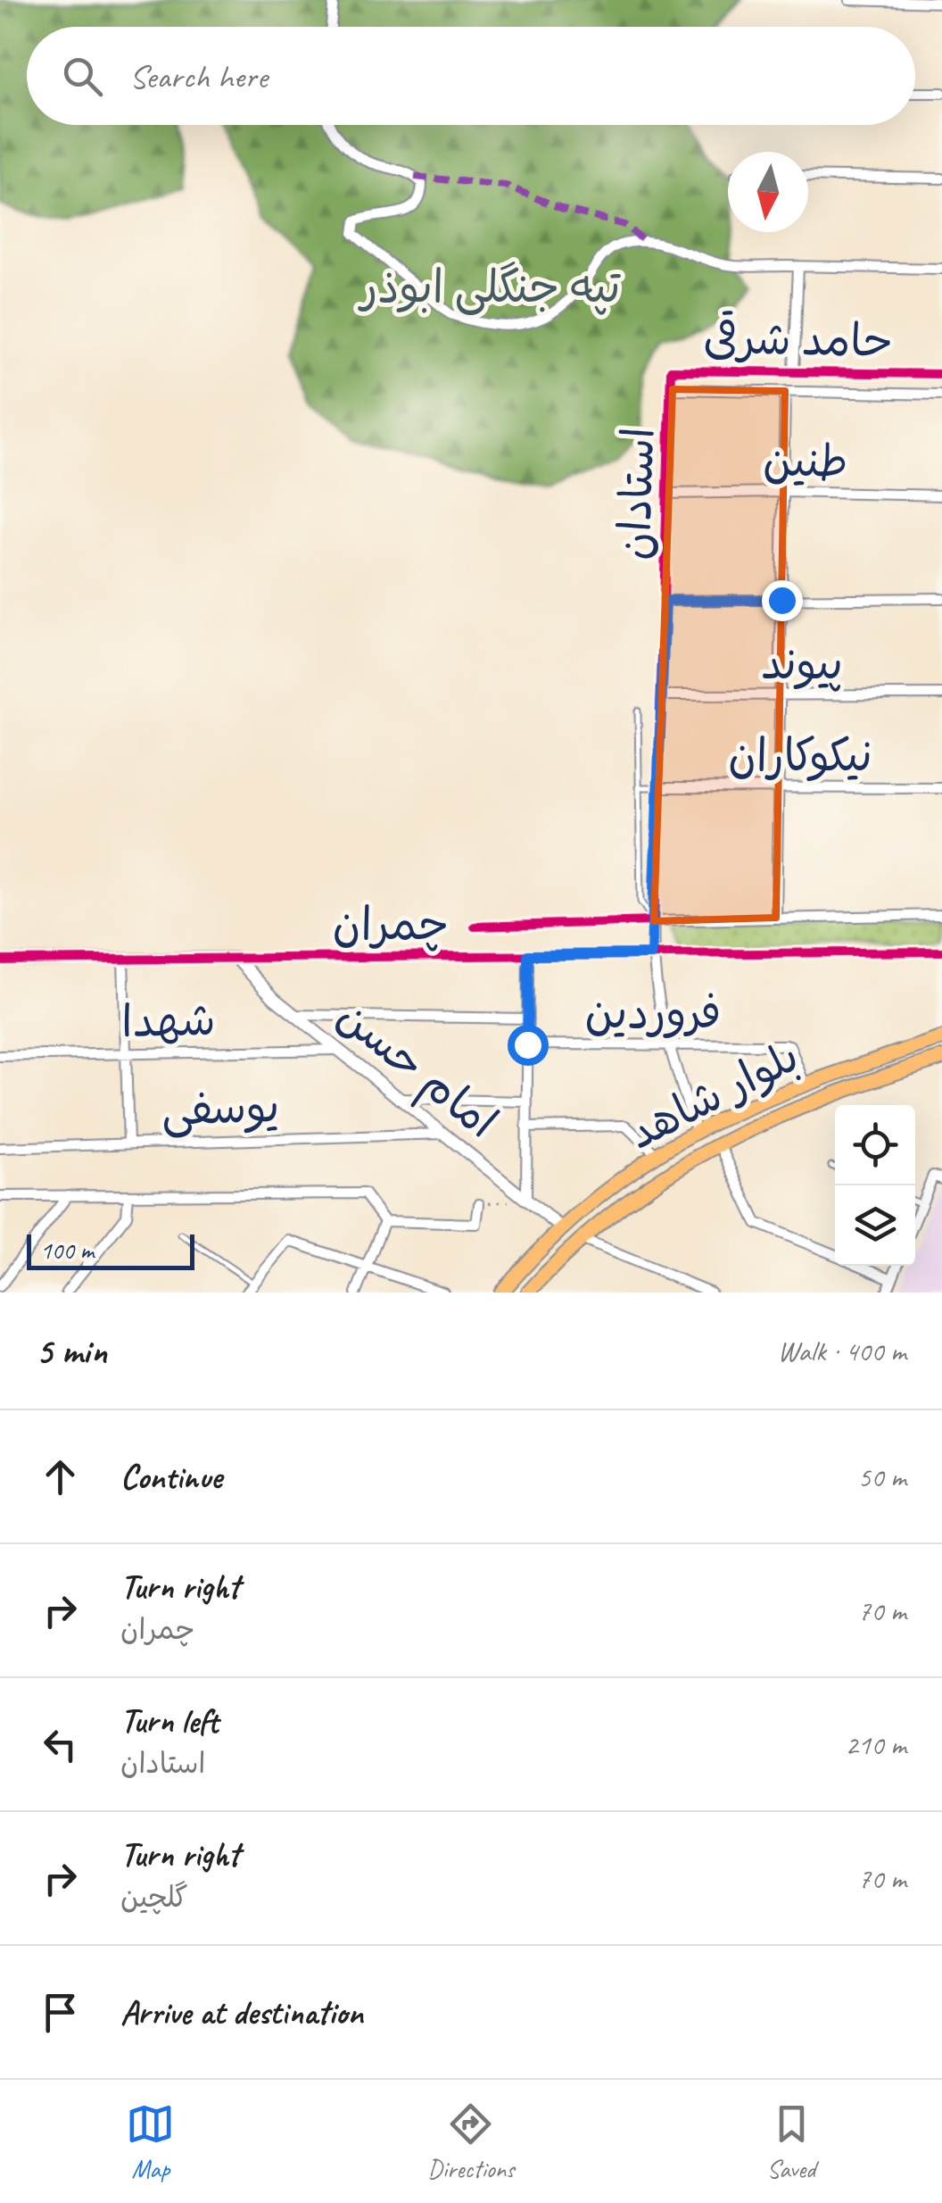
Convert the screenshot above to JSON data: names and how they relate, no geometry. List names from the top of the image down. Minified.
{"streets":{"main road":["بلوار شاهد"],"street":["حامد شرقی","طنین","استادان","پیوند","نیکوکاران","چمران","فروردین","شهدا","امام حسن","یوسفی"]},"crossings":[["حامد شرقی","استادان"],["طنین","استادان"],["استادان","پیوند"],["استادان","نیکوکاران"],["استادان","چمران"],["چمران","امام حسن"],["فروردین","بلوار شاهد"],["شهدا","امام حسن"],["امام حسن","بلوار شاهد"],["امام حسن","یوسفی"]],"parks":["تپه جنگلی ابوذر"],"scale_bar":"100 m","north":"bottom","page":{"search":"Search here","scale":"100 m","heading":["5 min","Walk · 400 m"],"list":[["Continue","50 m"],["Turn right","چمران","70 m"],["Turn left","استادان","210 m"],["Turn right","گلچین","70 m"],"Arrive at destination"],"nav":["Map","Directions","Saved"]}}
